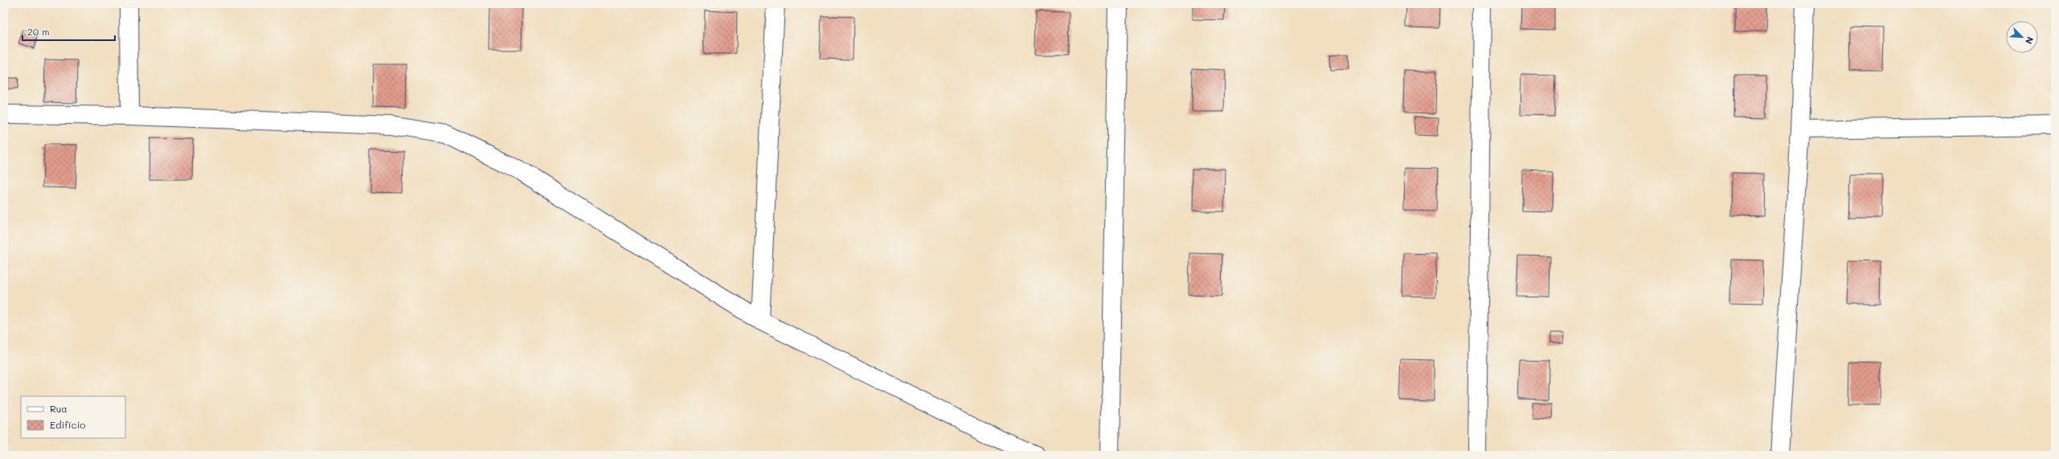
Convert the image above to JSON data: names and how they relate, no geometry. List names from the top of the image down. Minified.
{"legend":["Rua","Edifício"],"scale_bar":"20 m","north":"bottom right"}
